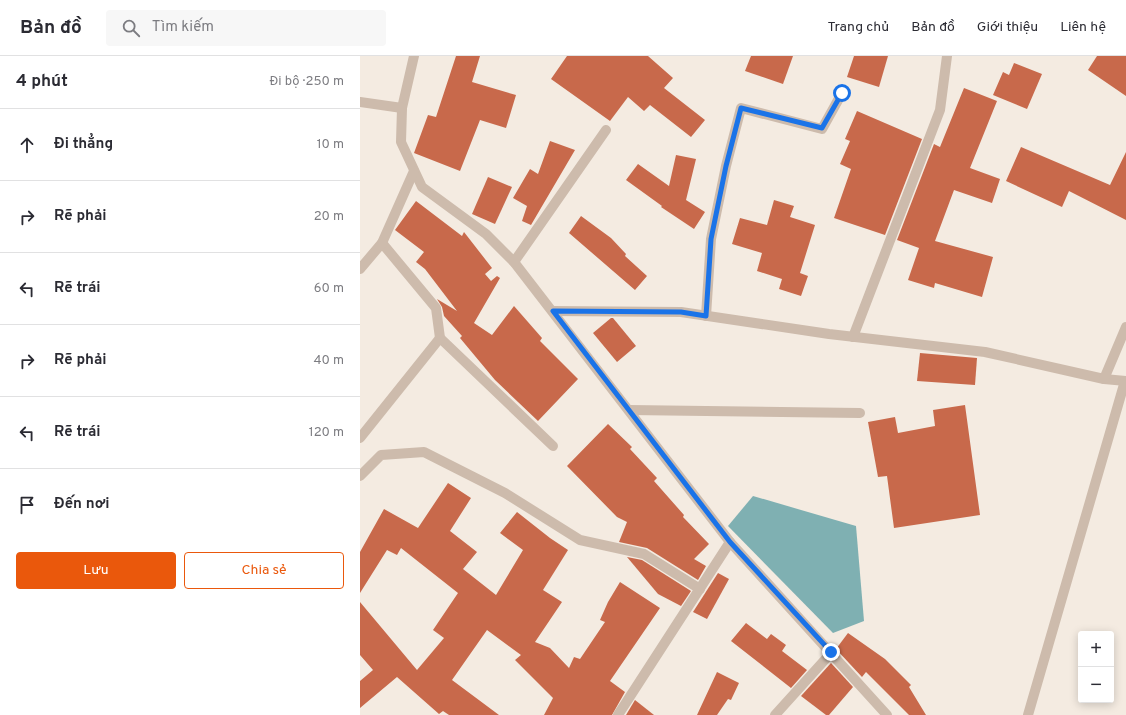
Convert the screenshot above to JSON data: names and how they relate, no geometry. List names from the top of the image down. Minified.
{"page":{"header":"Bản đồ","search":"Tìm kiếm","nav":["Trang chủ","Bản đồ","Giới thiệu","Liên hệ"],"heading":["4 phút","Đi bộ · 250 m"],"list":[["Đi thẳng","10 m"],["Rẽ phải","20 m"],["Rẽ trái","60 m"],["Rẽ phải","40 m"],["Rẽ trái","120 m"],"Đến nơi"],"buttons":["Lưu","Chia sẻ"],"map_buttons":["+","−"]}}
